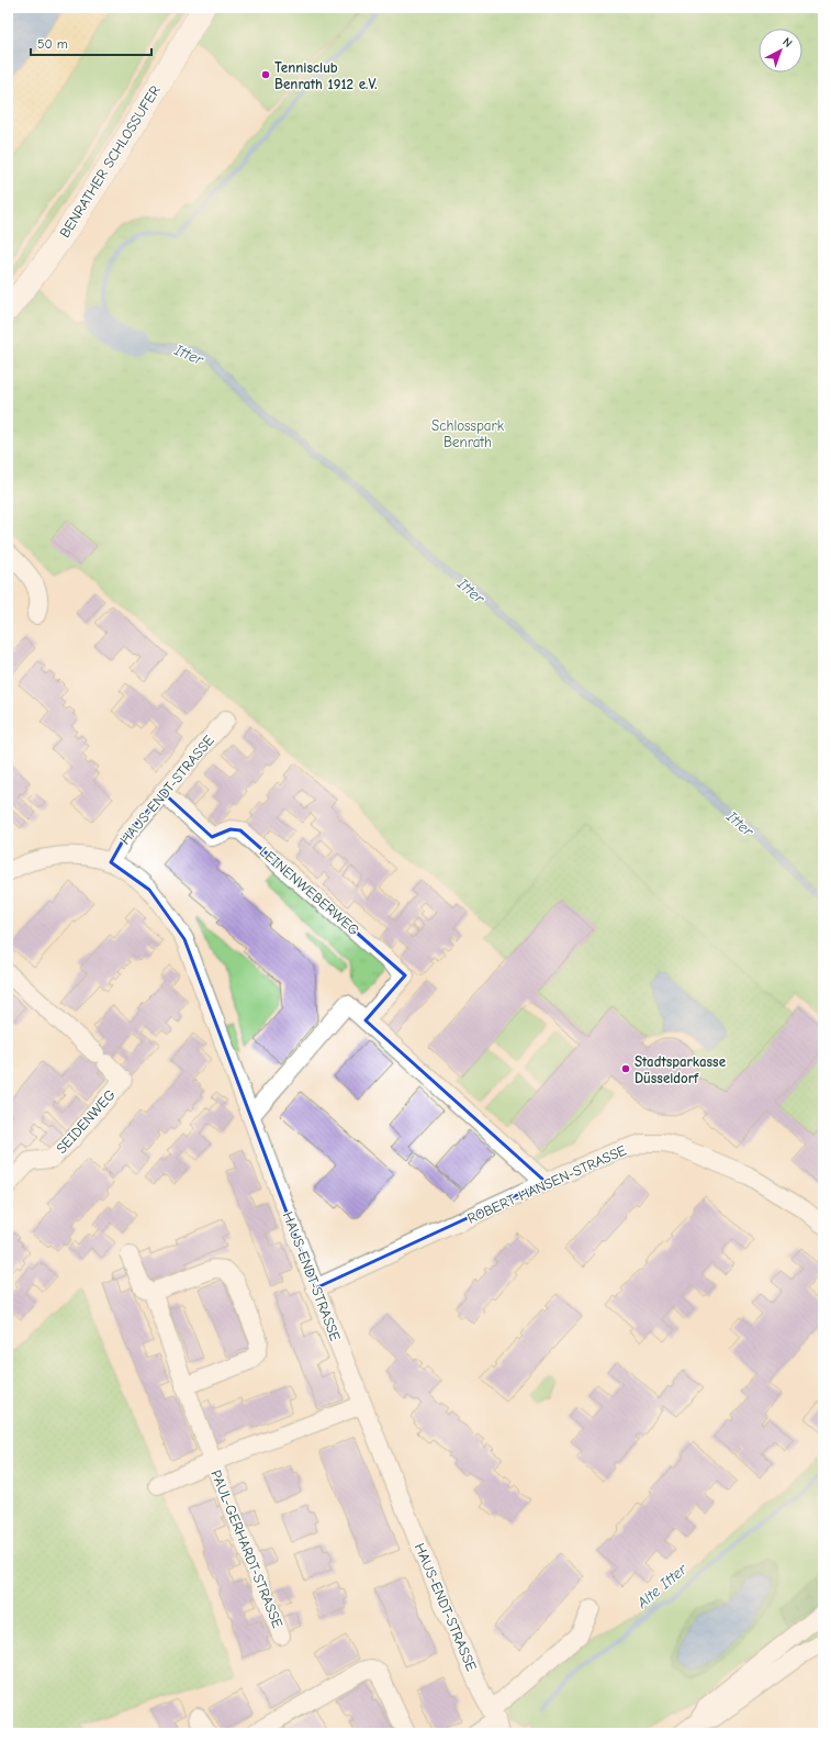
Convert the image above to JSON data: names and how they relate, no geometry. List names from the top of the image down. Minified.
{"streets":{"street":["BENRATHER SCHLOSSUFER","HAUS-ENDT-STRASSE","LEINENWEBERWEG","SEIDENWEG","ROBERT-HANSEN-STRASSE","PAUL-GERHARDT-STRASSE"]},"crossings":[["HAUS-ENDT-STRASSE","LEINENWEBERWEG"],["HAUS-ENDT-STRASSE","ROBERT-HANSEN-STRASSE"],["HAUS-ENDT-STRASSE","PAUL-GERHARDT-STRASSE"]],"water":["Itter","Alte Itter"],"parks":["Schlosspark Benrath"],"places":["Tennisclub Benrath 1912 e.V.","Stadtsparkasse Düsseldorf"],"scale_bar":"50 m","north":"top right"}
